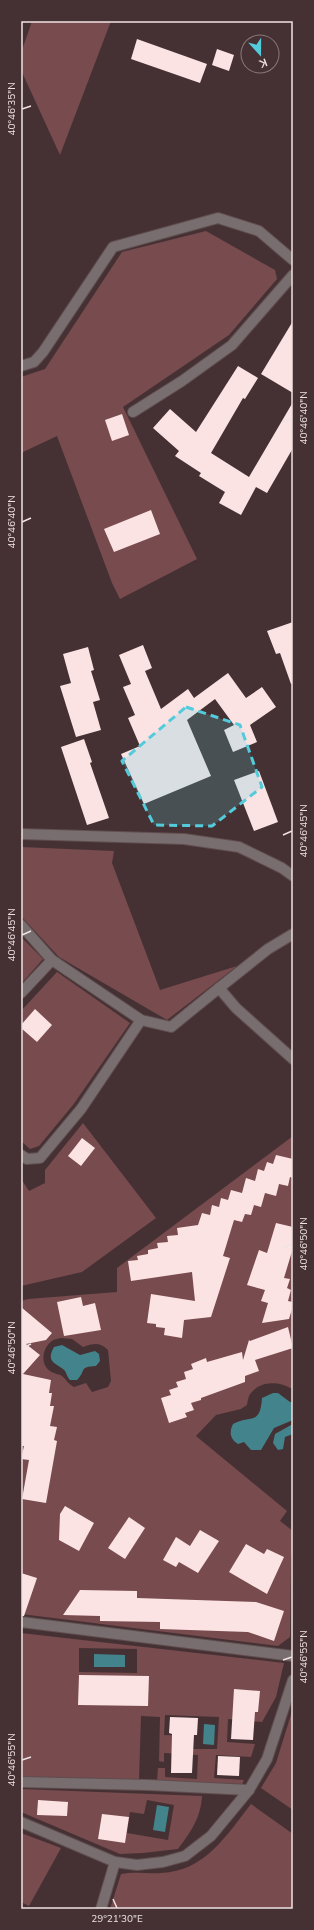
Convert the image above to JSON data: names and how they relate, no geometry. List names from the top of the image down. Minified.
{"north":"bottom","coordinates":["40°46'35\"N","40°46'40\"N","40°46'45\"N","40°46'50\"N","40°46'55\"N","29°21'30\"E"]}
